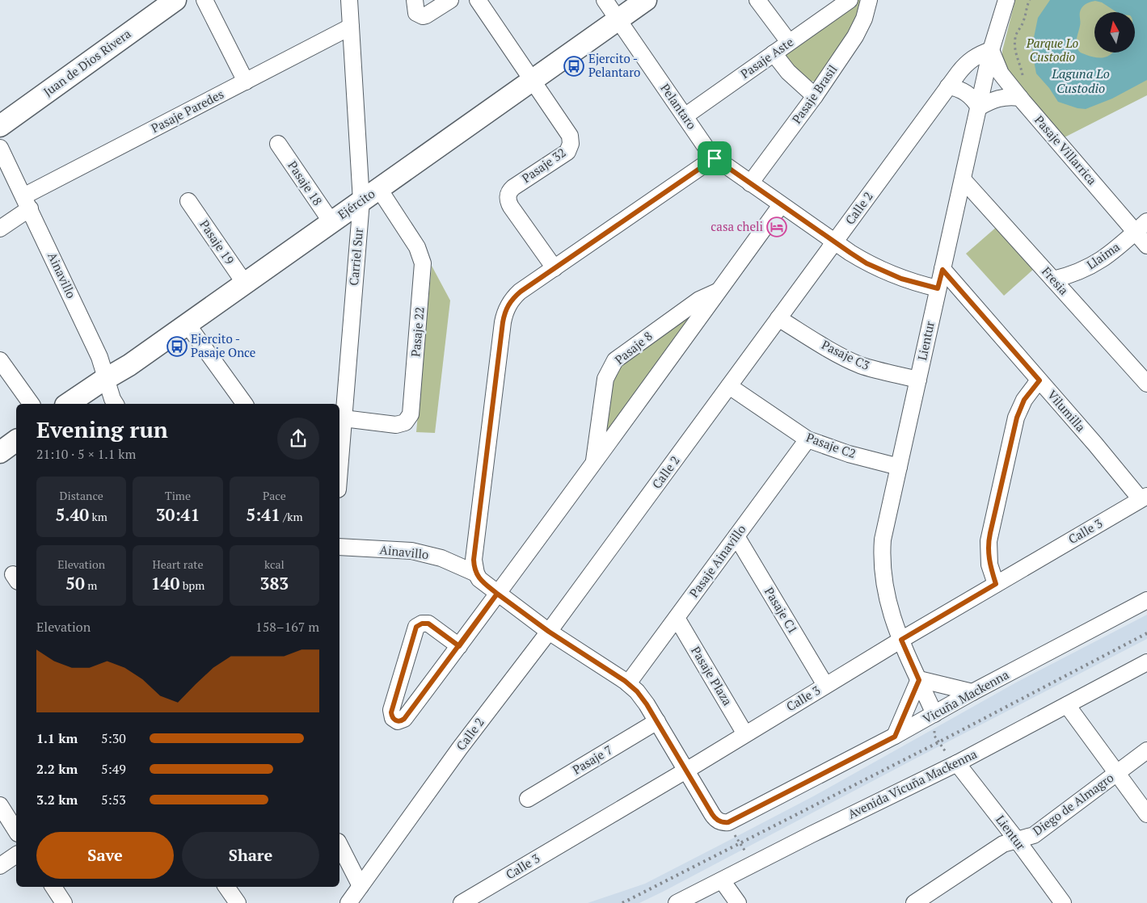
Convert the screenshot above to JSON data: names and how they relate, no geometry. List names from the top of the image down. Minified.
{"streets":{"main road":["Juan de Dios Rivera","Ejército"],"street":["Pasaje Aste","Pasaje Brasil","Pelantaro","Pasaje Paredes","Pasaje Villarrica","Pasaje 32","Pasaje 18","Calle 2","Pasaje 19","Llaima","Carriel Sur","Ainavillo","Fresia","Pasaje 22","Lientur","Pasaje 8","Pasaje C3","Vilumilla","Pasaje C2","Calle 3","Pasaje Ainavillo","Pasaje C1","Pasaje Plaza","Vicuña Mackenna","Pasaje 7","Avenida Vicuña Mackenna","Diego de Almagro"]},"crossings":[["Pasaje Aste","Pelantaro"],["Pasaje Brasil","Pelantaro"],["Pelantaro","Ejército"],["Pelantaro","Calle 2"],["Pelantaro","Lientur"],["Pelantaro","Pasaje 8"],["Pasaje Paredes","Carriel Sur"],["Pasaje Paredes","Ainavillo"],["Pasaje Villarrica","Calle 2"],["Pasaje Villarrica","Llaima"],["Pasaje Villarrica","Lientur"],["Pasaje 32","Ejército"],["Pasaje 18","Ejército"],["Ejército","Pasaje 19"],["Ejército","Carriel Sur"],["Ejército","Ainavillo"],["Ejército","Pasaje 22"],["Calle 2","Ainavillo"],["Calle 2","Lientur"],["Calle 2","Pasaje C3"],["Calle 2","Pasaje C2"],["Llaima","Fresia"],["Carriel Sur","Pasaje 22"],["Ainavillo","Pasaje 8"],["Ainavillo","Calle 3"],["Ainavillo","Pasaje Ainavillo"],["Ainavillo","Vicuña Mackenna"],["Ainavillo","Pasaje 7"],["Fresia","Lientur"],["Lientur","Pasaje C3"],["Lientur","Vilumilla"],["Lientur","Pasaje C2"],["Lientur","Calle 3"],["Lientur","Vicuña Mackenna"],["Lientur","Avenida Vicuña Mackenna"],["Lientur","Diego de Almagro"],["Vilumilla","Calle 3"],["Pasaje C2","Pasaje Ainavillo"],["Calle 3","Pasaje C1"],["Calle 3","Pasaje Plaza"],["Pasaje Ainavillo","Pasaje C1"],["Pasaje Ainavillo","Pasaje Plaza"]],"water":["Laguna Lo Custodio"],"parks":["Parque Lo Custodio"],"places":{"bus stop":["Ejercito - Pelantaro","Ejercito - Pasaje Once"],"hotel":["casa cheli"]},"north":"top","page":{"heading":["Evening run","21:10 · 5 × 1.1 km"],"stats":[["Distance","5.40 km"],["Time","30:41"],["Pace","5:41 /km"],["Elevation","50 m"],["Heart rate","140 bpm"],["kcal","383"]],"chart":["Elevation","158–167 m"],"list":[{"name":"1.1 km","note":"5:30"},{"name":"2.2 km","note":"5:49"},{"name":"3.2 km","note":"5:53"}],"buttons":["Save","Share"]}}
